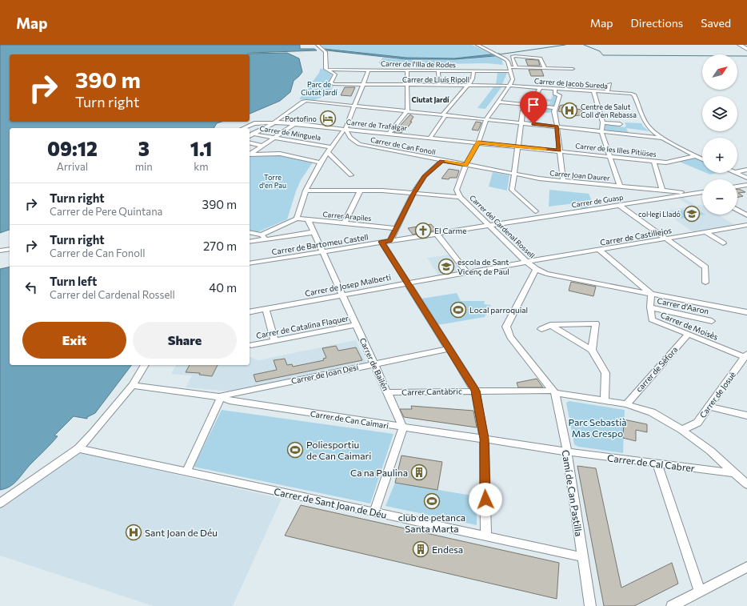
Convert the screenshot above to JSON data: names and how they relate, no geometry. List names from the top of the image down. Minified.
{"streets":{"street":["Carrer de l'Illa de Rodes","Carrer de Lluís Ripoll","Carrer de Jacob Sureda","Carrer de Trafalgar","Carrer de Minguela","Carrer de Can Fonoll","Carrer de les Illes Pitiüses","Carrer Joan Daurer","Carrer de Guasp","Carrer Arapiles","Carrer del Cardenal Rossell","Carrer de Castillejos","Carrer de Bartomeu Castell","Carrer de Josep Malberti","Carrer d'Aaron","Carrer de Moisès","Carrer de Catalina Flaquer","Carrer de Bailén","carrer de Sèfora","Carrer de Joan Desí","Carrer Cantàbric","Carrer de Josuè","Carrer de Can Caimari","Carrer de Cal Cabrer","Camí de Can Pastilla","Carrer de Sant Joan de Déu"]},"crossings":[["Carrer de l'Illa de Rodes","Carrer de Lluís Ripoll"],["Carrer de Lluís Ripoll","Carrer de Jacob Sureda"],["Carrer de Lluís Ripoll","Carrer del Cardenal Rossell"],["Carrer de Jacob Sureda","Carrer del Cardenal Rossell"],["Carrer de Trafalgar","Carrer de Can Fonoll"],["Carrer de Trafalgar","Carrer de les Illes Pitiüses"],["Carrer de Trafalgar","Carrer del Cardenal Rossell"],["Carrer de Can Fonoll","Carrer Joan Daurer"],["Carrer de Can Fonoll","Carrer del Cardenal Rossell"],["Carrer de les Illes Pitiüses","Carrer del Cardenal Rossell"],["Carrer Joan Daurer","Carrer de Guasp"],["Carrer Joan Daurer","Carrer del Cardenal Rossell"],["Carrer de Guasp","Carrer del Cardenal Rossell"],["Carrer de Guasp","Carrer de Bartomeu Castell"],["Carrer Arapiles","Carrer de Bailén"],["Carrer del Cardenal Rossell","Carrer de Castillejos"],["Carrer del Cardenal Rossell","Carrer de Bartomeu Castell"],["Carrer del Cardenal Rossell","Carrer de Josep Malberti"],["Carrer del Cardenal Rossell","Carrer de Moisès"],["Carrer del Cardenal Rossell","Camí de Can Pastilla"],["Carrer de Castillejos","Carrer de Josep Malberti"],["Carrer de Bartomeu Castell","Carrer de Bailén"],["Carrer de Josep Malberti","Carrer de Bailén"],["Carrer d'Aaron","Carrer de Moisès"],["Carrer de Moisès","carrer de Sèfora"],["Carrer de Moisès","Carrer de Josuè"],["Carrer de Catalina Flaquer","Carrer de Bailén"],["Carrer de Bailén","Carrer de Joan Desí"],["Carrer de Bailén","Carrer Cantàbric"],["Carrer de Bailén","Carrer de Can Caimari"],["carrer de Sèfora","Carrer Cantàbric"],["Carrer de Joan Desí","Carrer de Can Caimari"],["Carrer Cantàbric","Carrer de Josuè"],["Carrer Cantàbric","Carrer de Cal Cabrer"],["Carrer Cantàbric","Camí de Can Pastilla"],["Carrer de Can Caimari","Carrer de Cal Cabrer"],["Carrer de Can Caimari","Camí de Can Pastilla"],["Carrer de Cal Cabrer","Camí de Can Pastilla"],["Camí de Can Pastilla","Carrer de Sant Joan de Déu"]],"districts":["Ciutat Jardí"],"parks":["Parc de Ciutat Jardí","Torre d'en Pau","Parc Sebastià Mas Crespo"],"places":{"hospital":["Centre de Salut Coll d'en Rebassa","Sant Joan de Déu"],"hotel":["Portofino"],"school or university":["col·legi Lladó","escola de Sant Vicenç de Paul"],"church":["El Carme"],"sports":["Local parroquial","Poliesportiu de Can Caimari","club de petanca Santa Marta"],"building":["Ca na Paulina","Endesa"]},"north":"top right","page":{"header":"Map","nav":["Map","Directions","Saved"],"map_buttons":["+","−"],"turn":["390 m","Turn right"],"eta":["09:12","Arrival","3","min","1.1","km"],"list":[{"name":"Turn right","note":"Carrer de Pere Quintana","value":"390 m"},{"name":"Turn right","note":"Carrer de Can Fonoll","value":"270 m"},{"name":"Turn left","note":"Carrer del Cardenal Rossell","value":"40 m"}],"buttons":["Exit","Share"]}}
